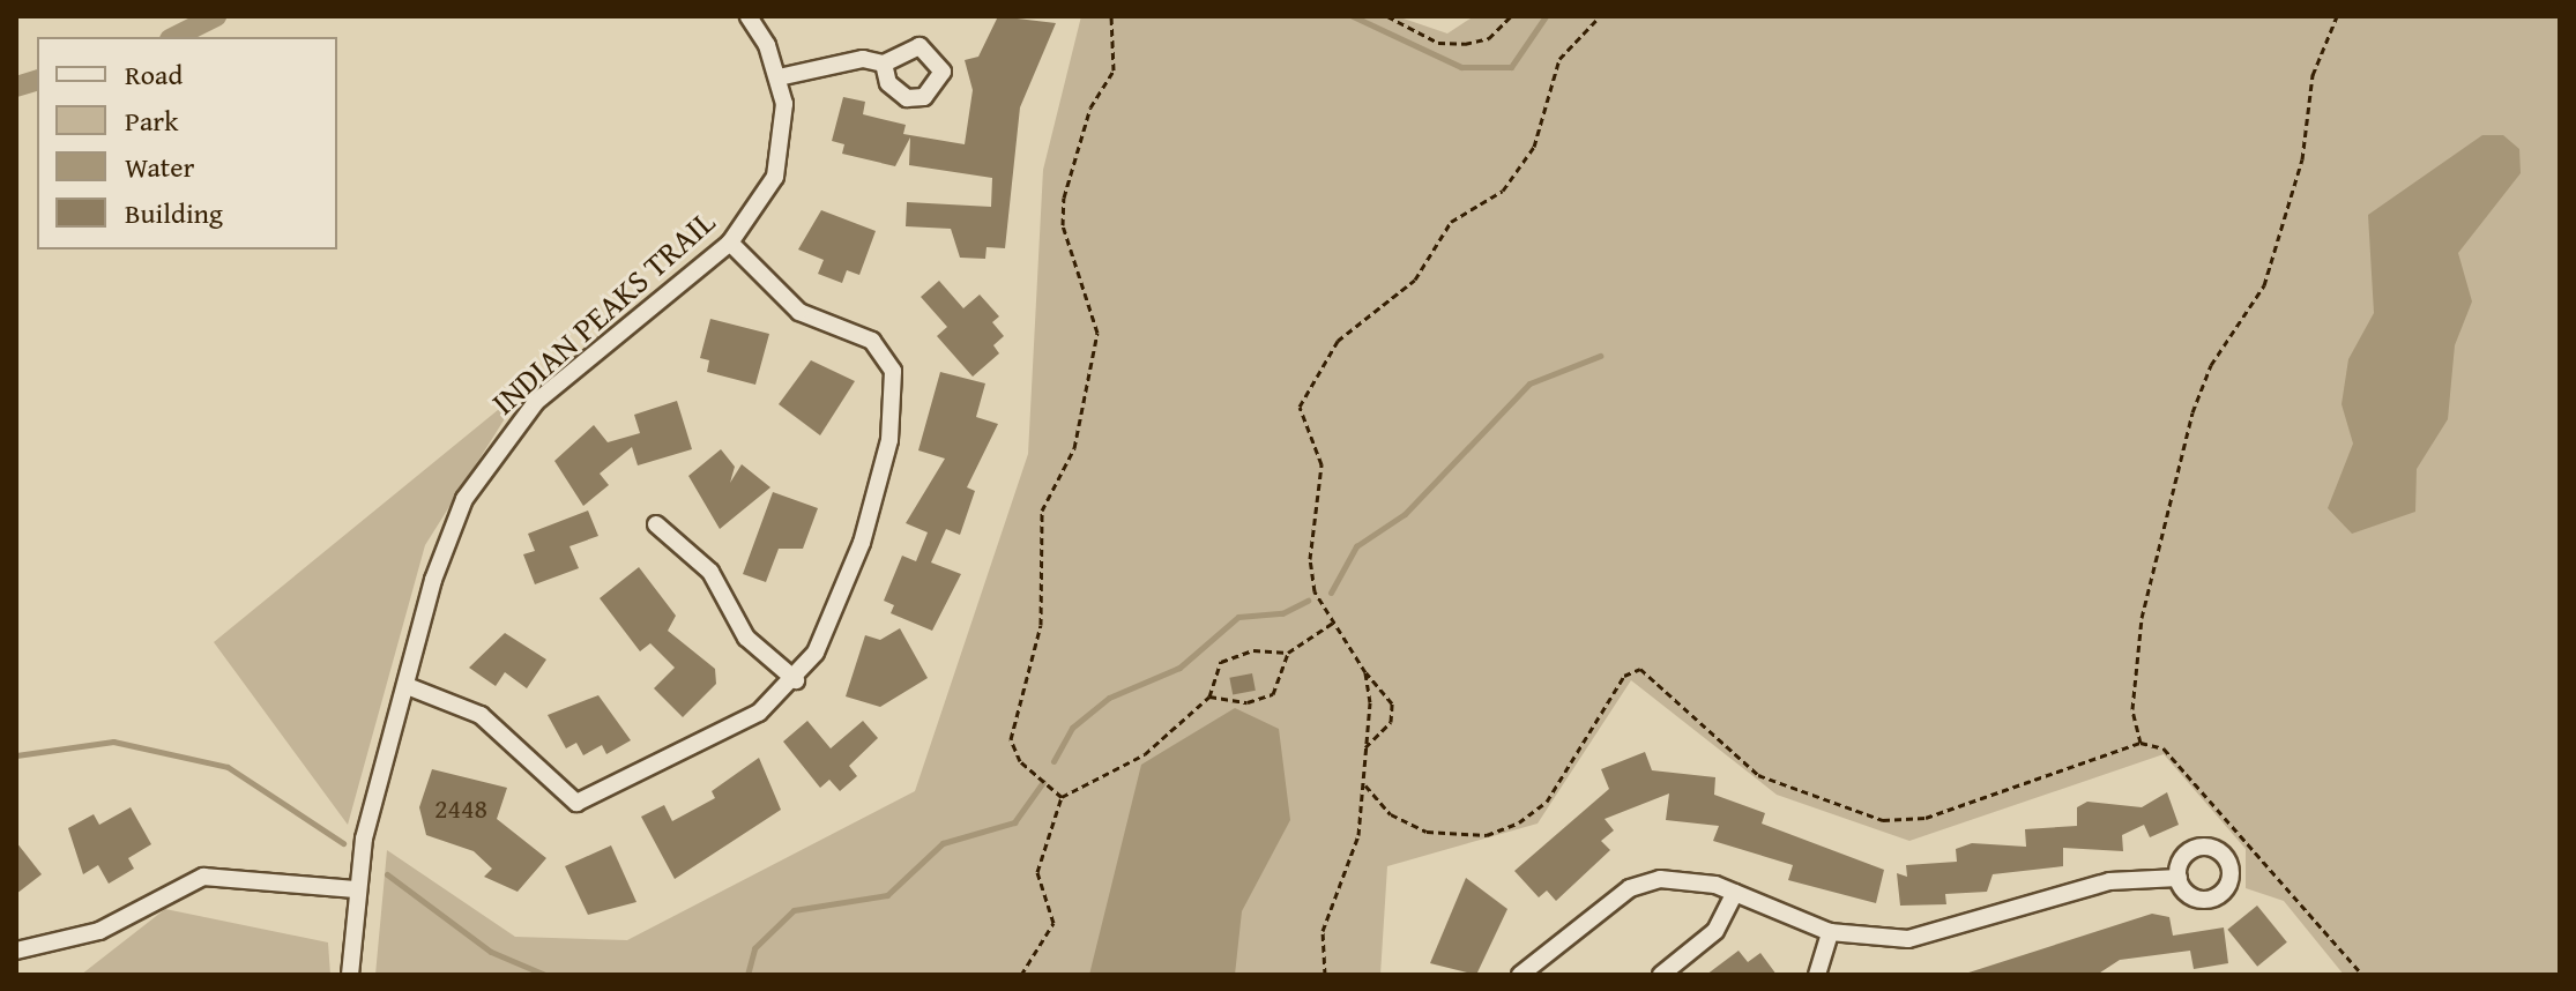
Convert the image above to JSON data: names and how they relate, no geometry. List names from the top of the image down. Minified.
{"streets":{"street":["INDIAN PEAKS TRAIL"]},"house_numbers":["2448"],"legend":["Road","Park","Water","Building"]}
